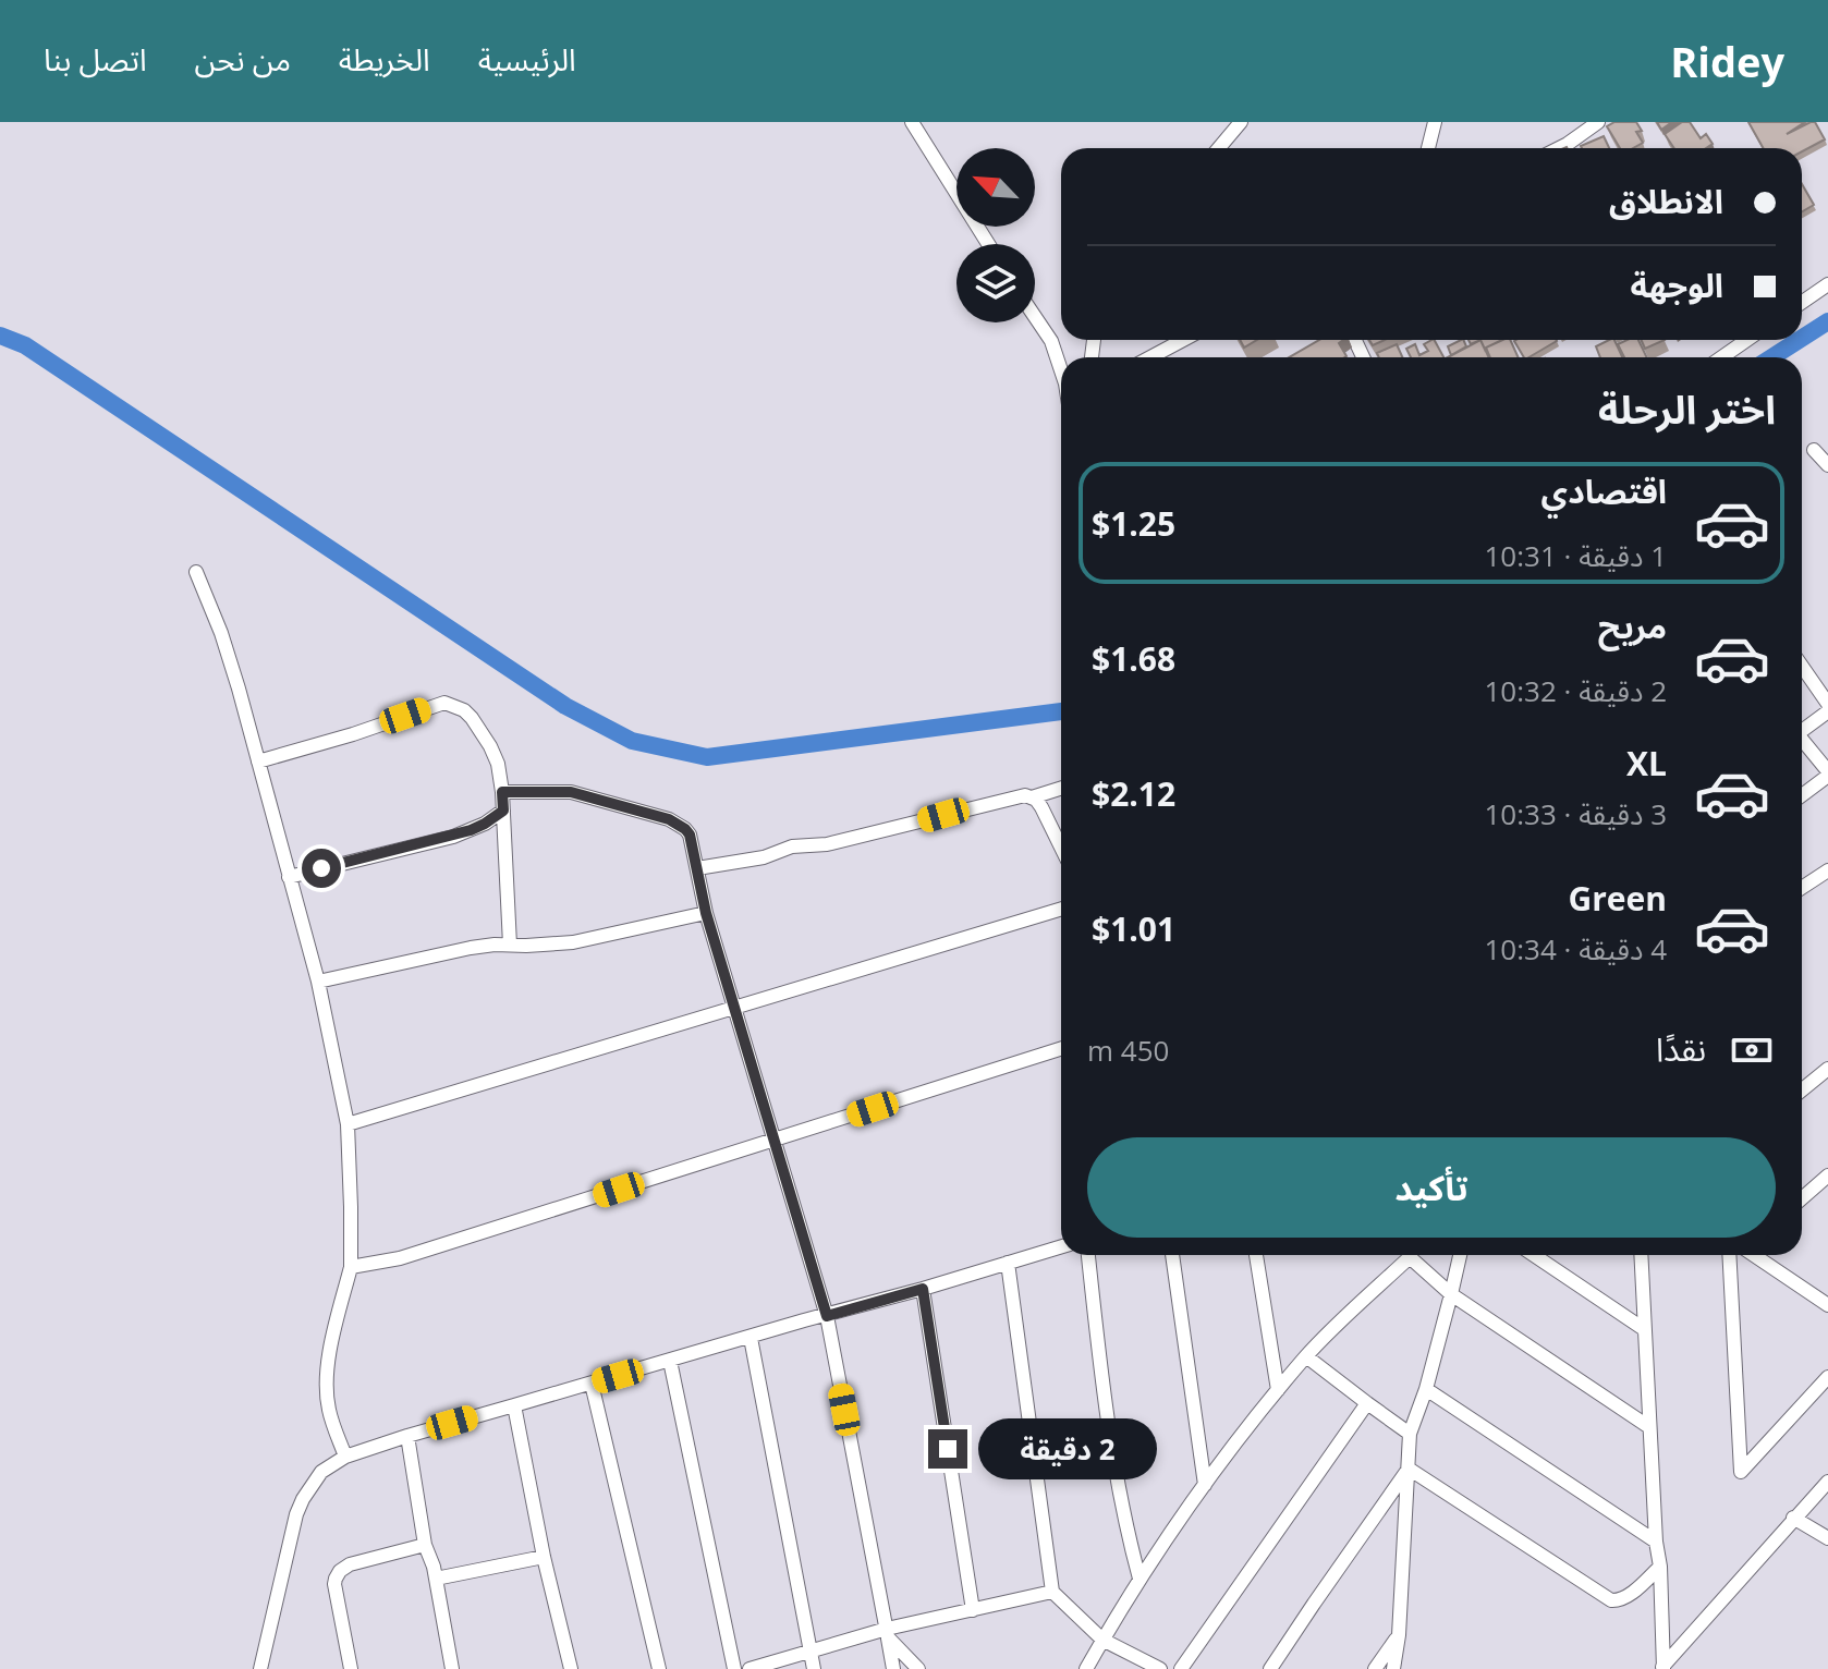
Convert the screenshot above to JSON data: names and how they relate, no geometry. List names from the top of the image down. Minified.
{"north":"top left","page":{"header":"Ridey","nav":["الرئيسية","الخريطة","من نحن","اتصل بنا"],"banner":["الانطلاق","الوجهة"],"heading":"اختر الرحلة","list":[{"name":"اقتصادي","note":"1 دقيقة · 10:31","value":"$1.25"},{"name":"مريح","note":"2 دقيقة · 10:32","value":"$1.68"},{"name":"XL","note":"3 دقيقة · 10:33","value":"$2.12"},{"name":"Green","note":"4 دقيقة · 10:34","value":"$1.01"}],"pay":["نقدًا","450 m"],"buttons":"تأكيد","bubble":"2 دقيقة"}}
